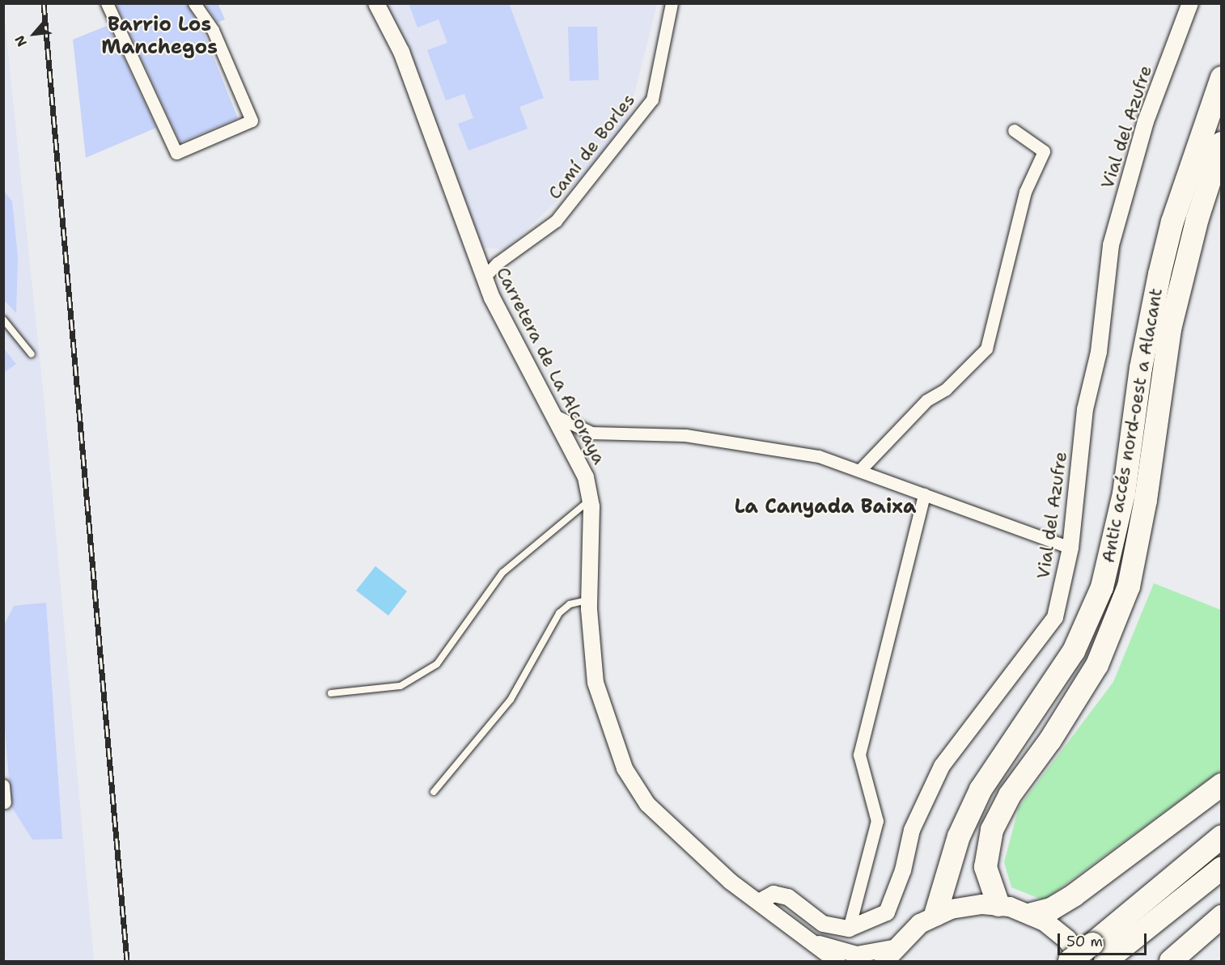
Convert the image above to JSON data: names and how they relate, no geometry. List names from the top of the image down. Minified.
{"streets":{"highway":["Antic accés nord-oest a Alacant"],"street":["Vial del Azufre","Camí de Borles","Carretera de La Alcoraya"]},"crossings":[["Camí de Borles","Carretera de La Alcoraya"]],"districts":["Barrio Los Manchegos","La Canyada Baixa"],"scale_bar":"50 m","north":"bottom left"}
